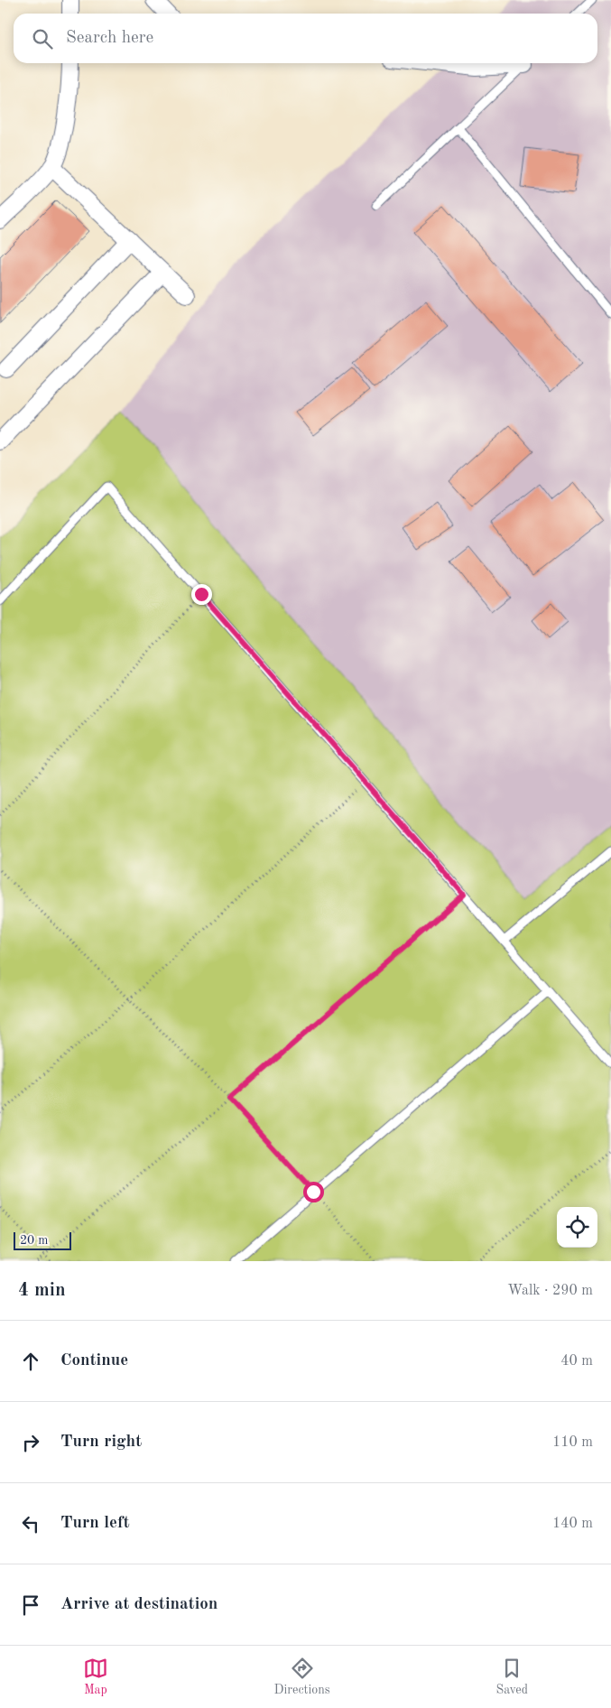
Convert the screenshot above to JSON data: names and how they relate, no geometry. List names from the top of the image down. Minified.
{"scale_bar":"20 m","page":{"search":"Search here","scale":"20 m","heading":["4 min","Walk · 290 m"],"list":[["Continue","40 m"],["Turn right","110 m"],["Turn left","140 m"],"Arrive at destination"],"nav":["Map","Directions","Saved"]}}
